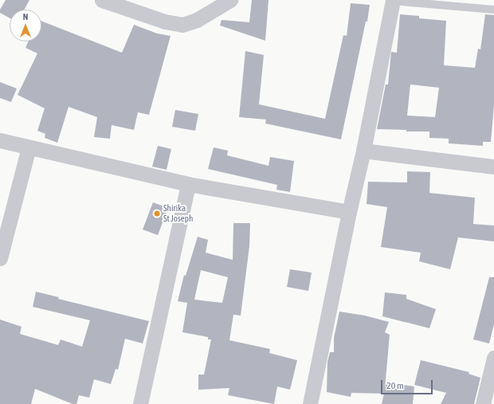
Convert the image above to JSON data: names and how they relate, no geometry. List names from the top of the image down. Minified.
{"places":["Shirika St Joseph"],"scale_bar":"20 m","north":"top"}
